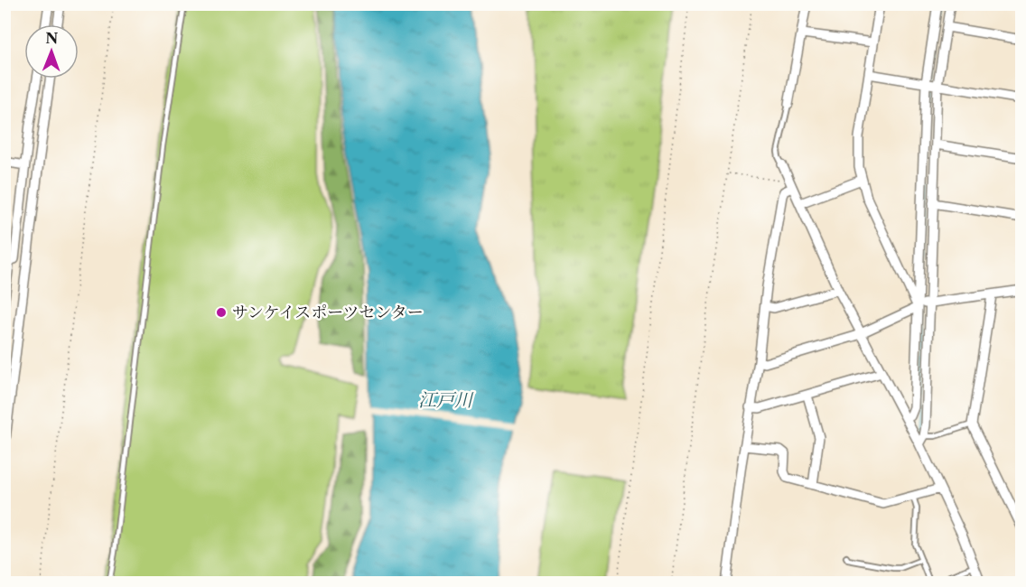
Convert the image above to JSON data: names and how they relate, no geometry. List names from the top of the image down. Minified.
{"water":["江戸川"],"places":["サンケイスポーツセンター"],"north":"top"}
